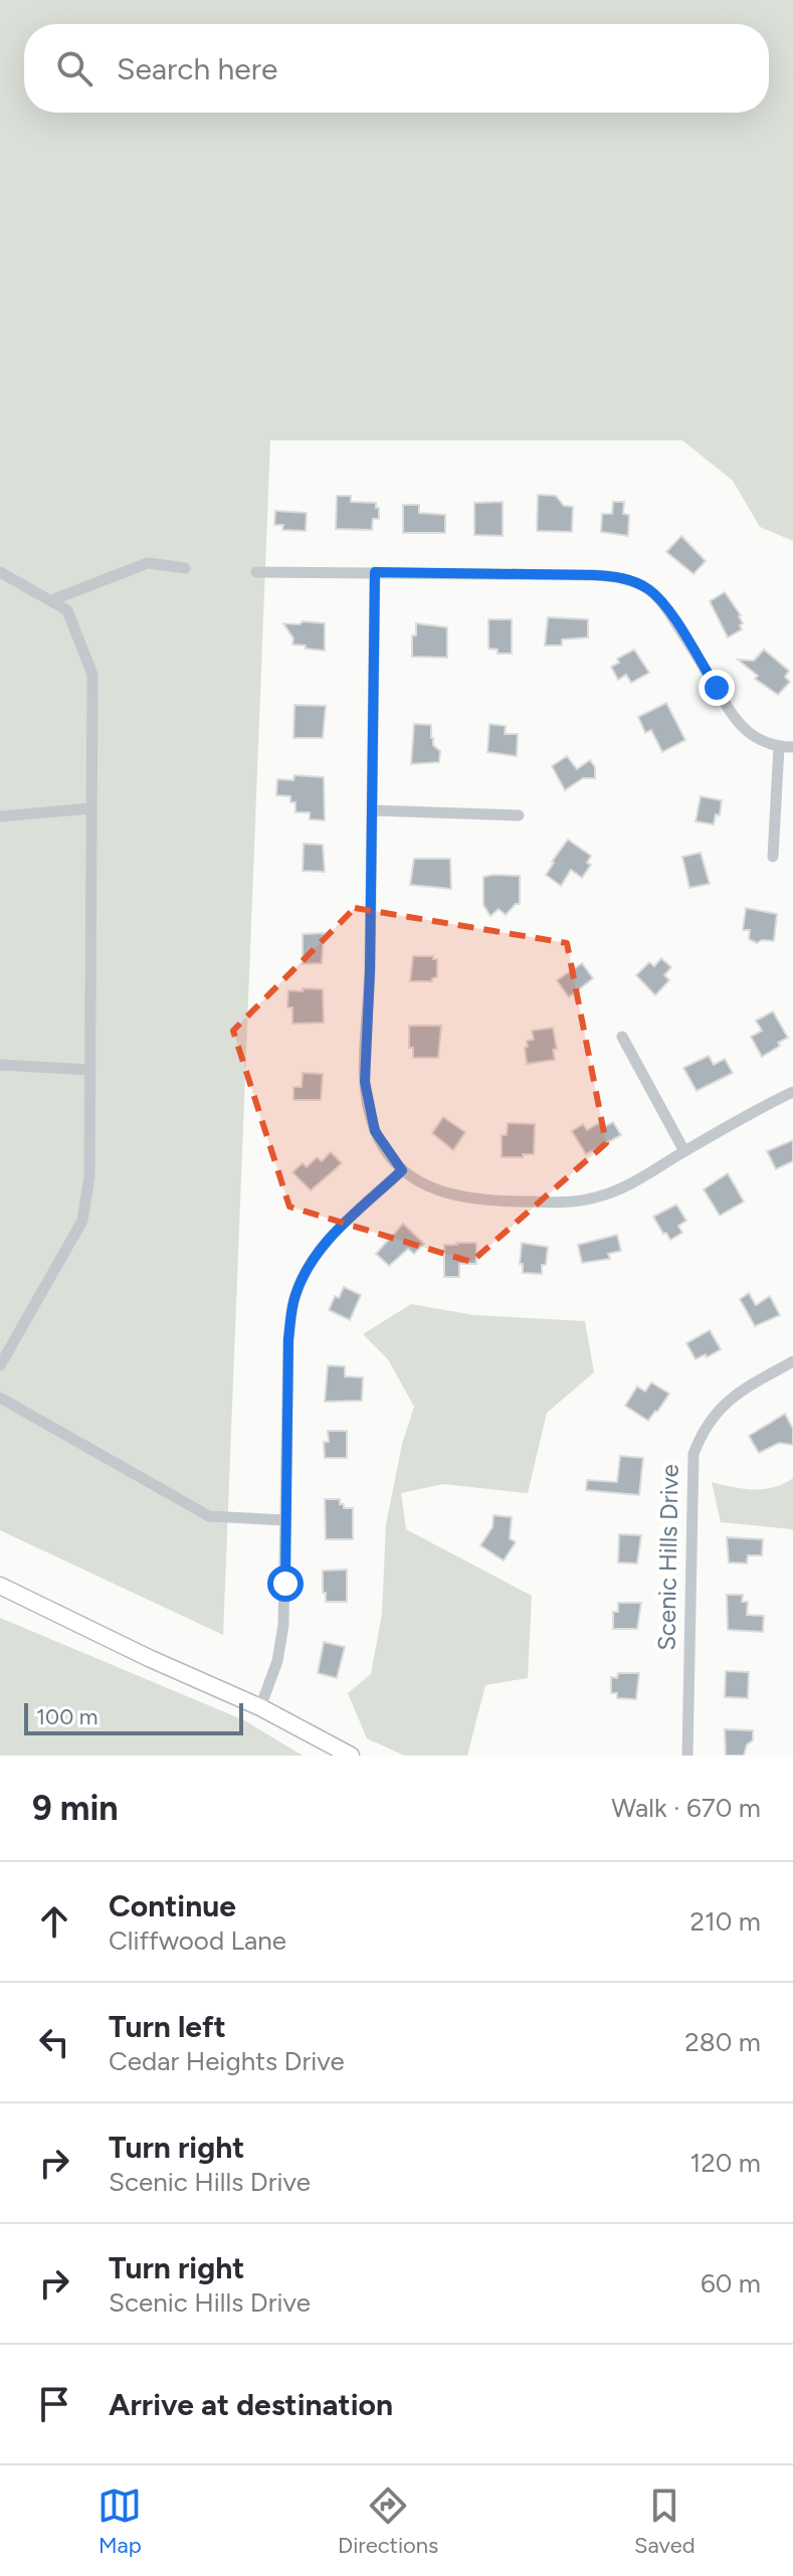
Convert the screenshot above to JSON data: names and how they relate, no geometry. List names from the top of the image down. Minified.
{"streets":{"street":["Scenic Hills Drive"]},"scale_bar":"100 m","page":{"search":"Search here","scale":"100 m","heading":["9 min","Walk · 670 m"],"list":[["Continue","Cliffwood Lane","210 m"],["Turn left","Cedar Heights Drive","280 m"],["Turn right","Scenic Hills Drive","120 m"],["Turn right","Scenic Hills Drive","60 m"],"Arrive at destination"],"nav":["Map","Directions","Saved"]}}
